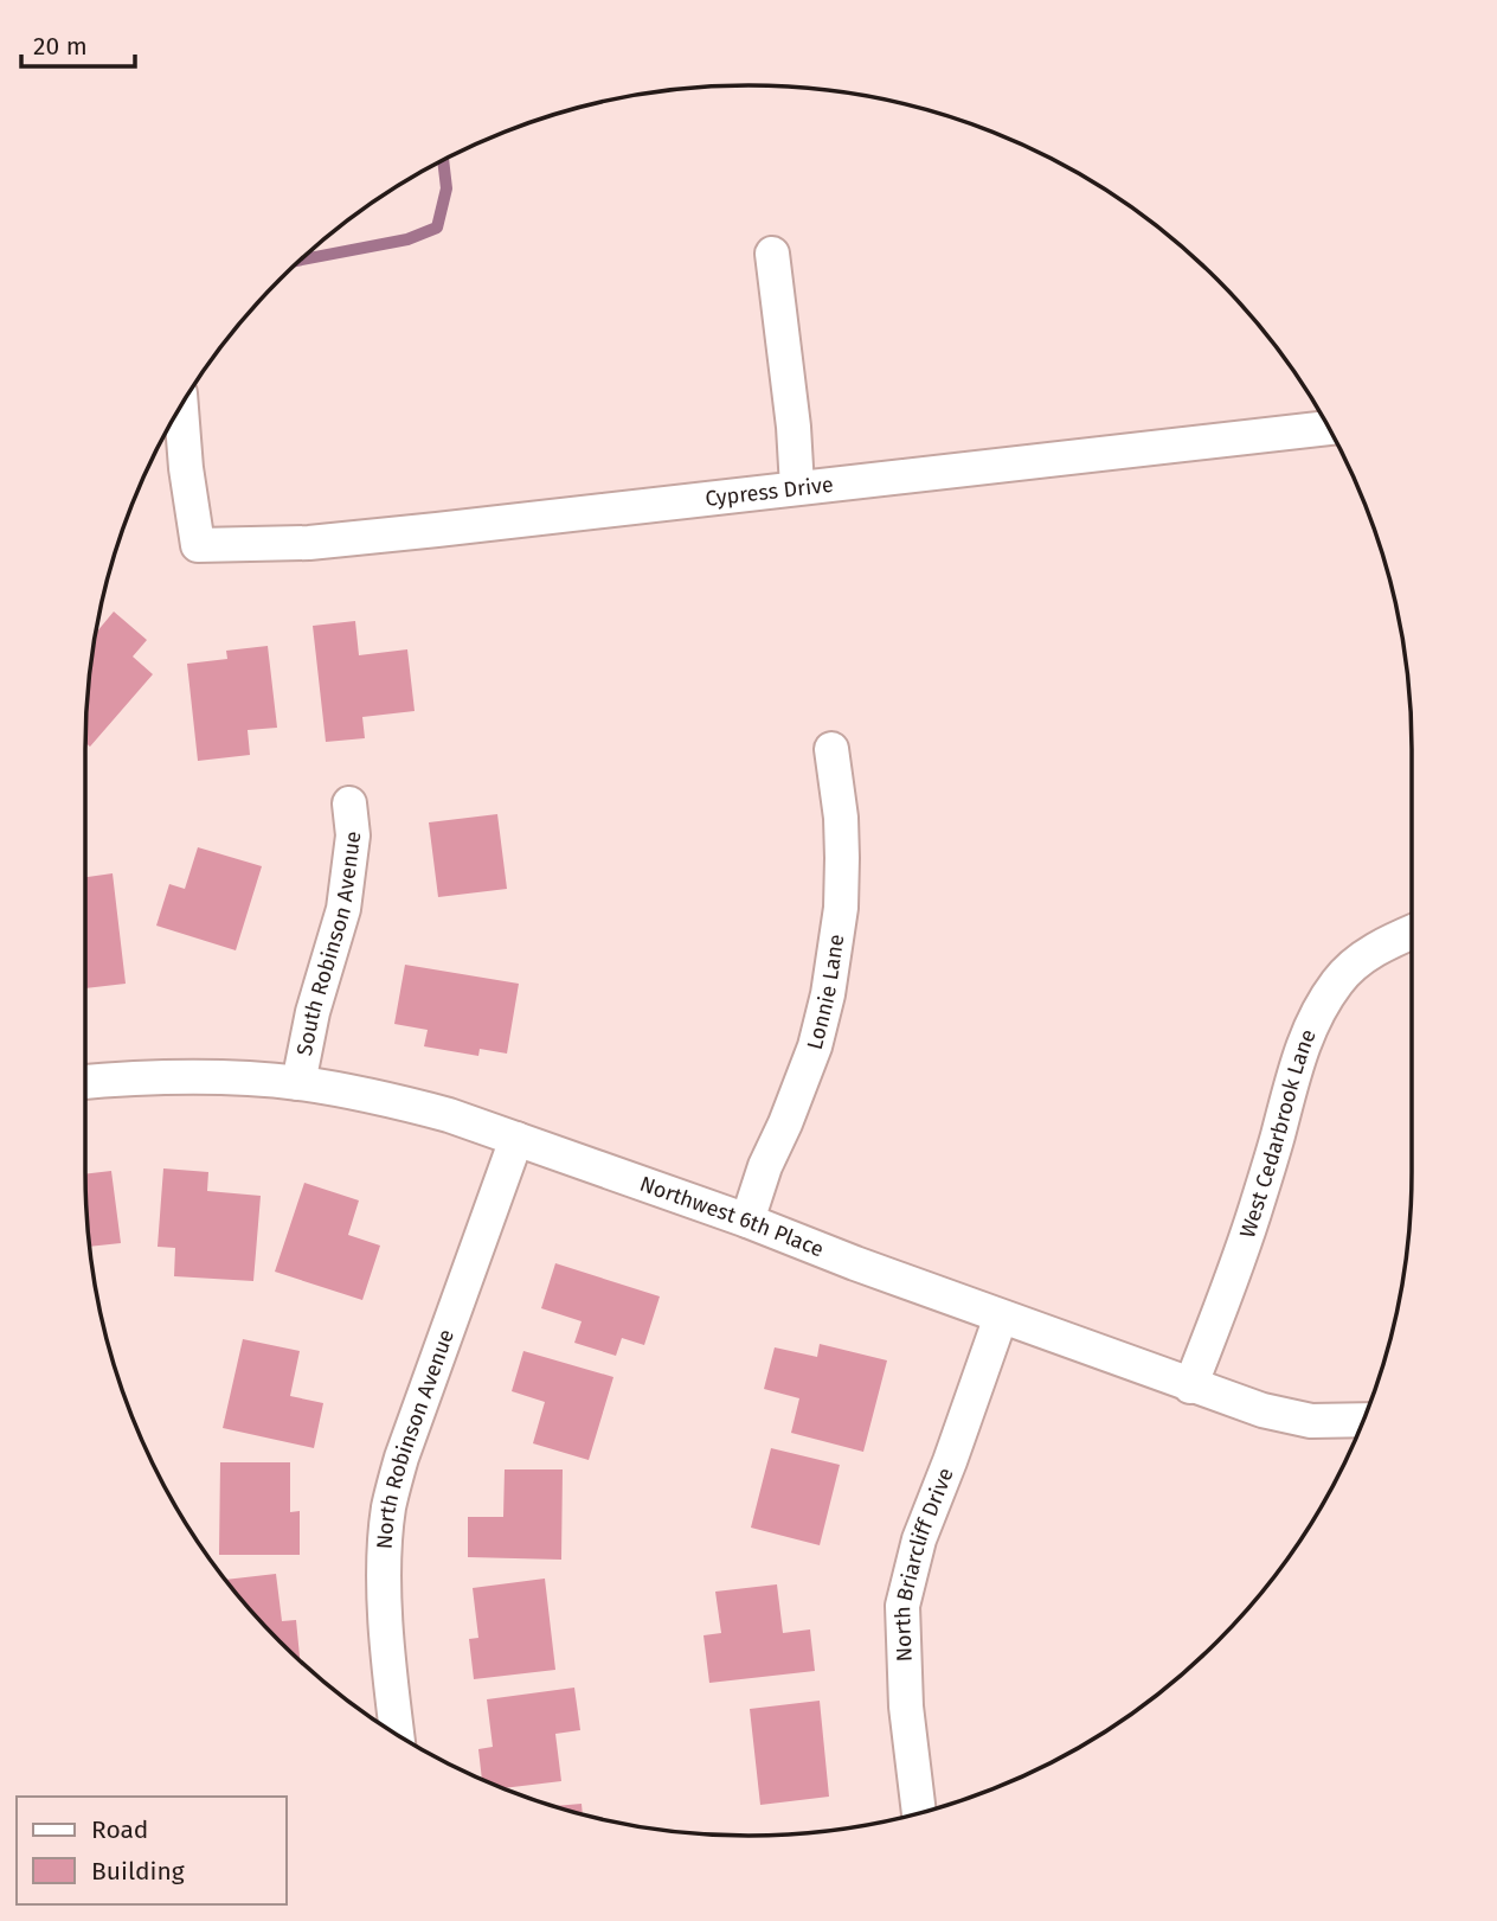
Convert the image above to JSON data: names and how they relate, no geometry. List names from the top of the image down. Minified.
{"streets":{"street":["Cypress Drive","South Robinson Avenue","Lonnie Lane","West Cedarbrook Lane","Northwest 6th Place","North Robinson Avenue","North Briarcliff Drive"]},"crossings":[["South Robinson Avenue","Northwest 6th Place"],["Lonnie Lane","Northwest 6th Place"],["West Cedarbrook Lane","Northwest 6th Place"],["Northwest 6th Place","North Robinson Avenue"],["Northwest 6th Place","North Briarcliff Drive"]],"legend":["Road","Building"],"scale_bar":"20 m"}
